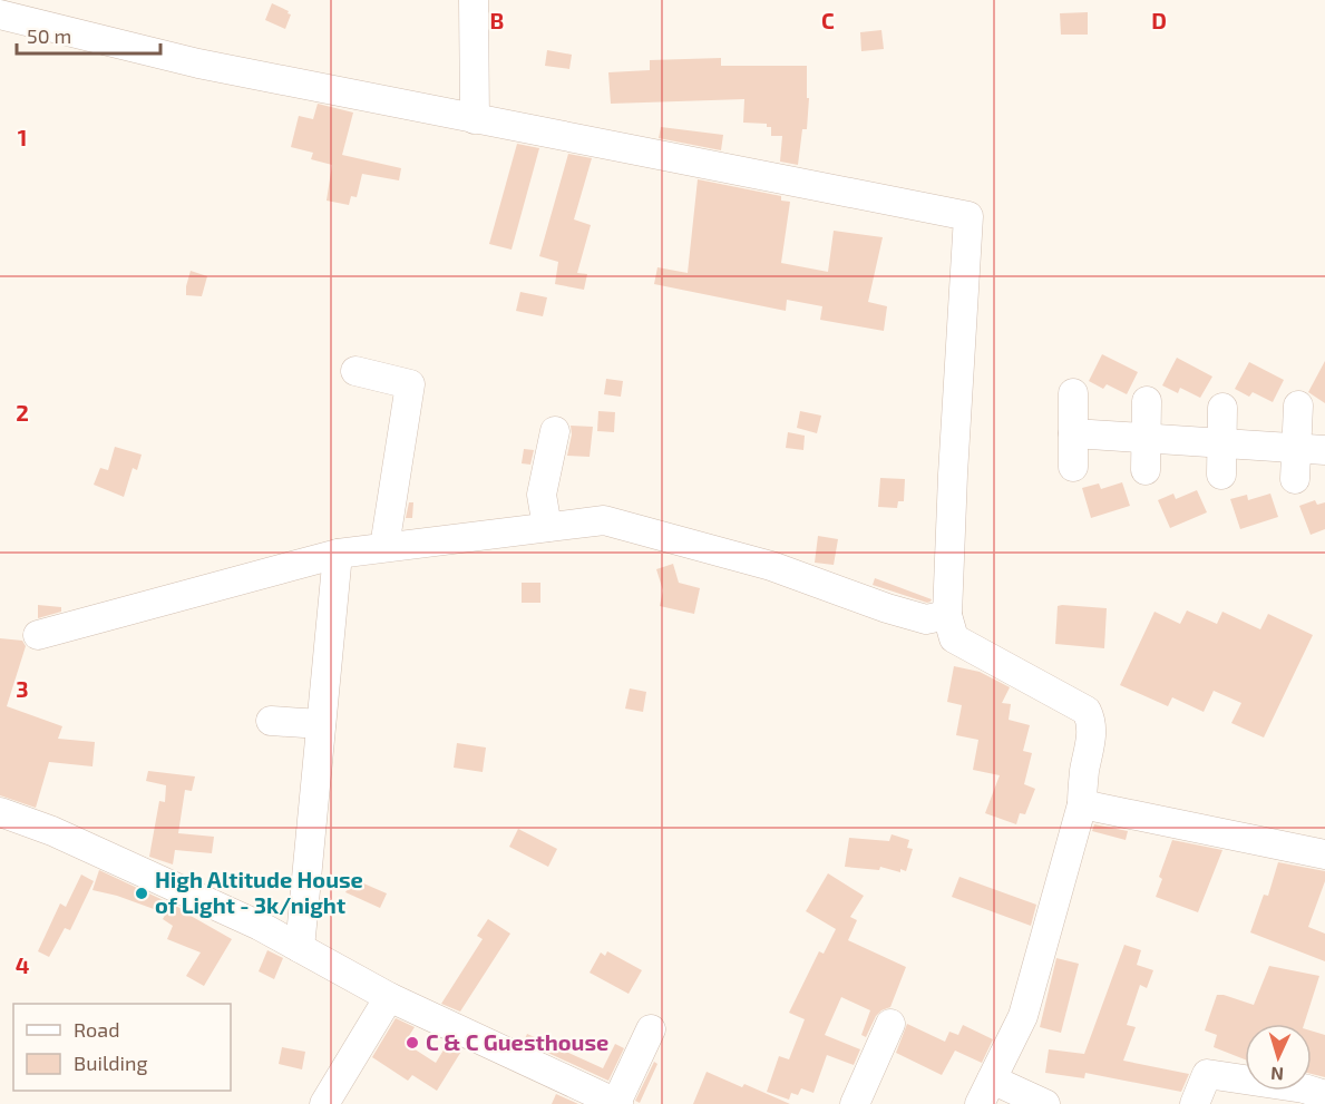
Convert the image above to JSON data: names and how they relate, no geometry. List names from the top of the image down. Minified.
{"places":["High Altitude House of Light - 3k/night","C & C Guesthouse"],"legend":["Road","Building"],"scale_bar":"50 m","north":"bottom","grid":{"columns":["B","C","D"],"rows":["1","2","3","4"]}}
